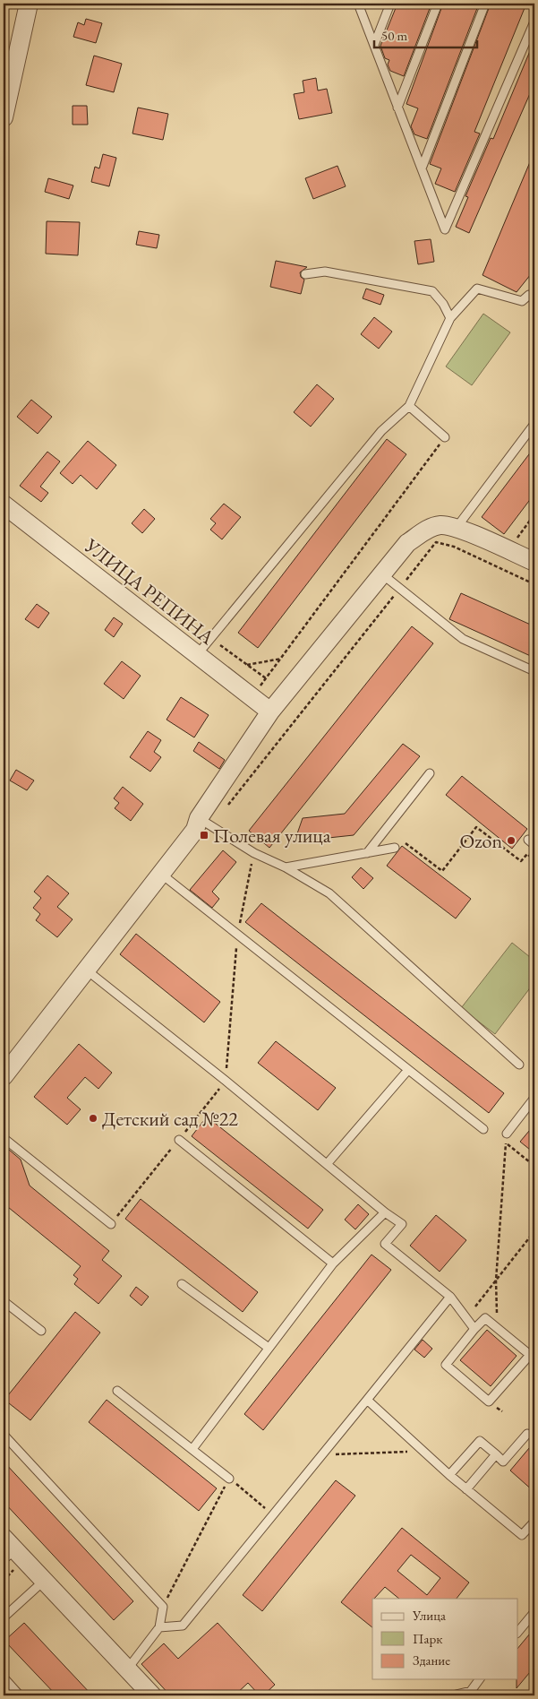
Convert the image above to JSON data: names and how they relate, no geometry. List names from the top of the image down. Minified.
{"streets":{"street":["УЛИЦА РЕПИНА"]},"places":{"transit":["Полевая улица"],"other":["Ozon","Детский сад №22"]},"legend":["Улица","Парк","Здание"],"scale_bar":"50 m"}
